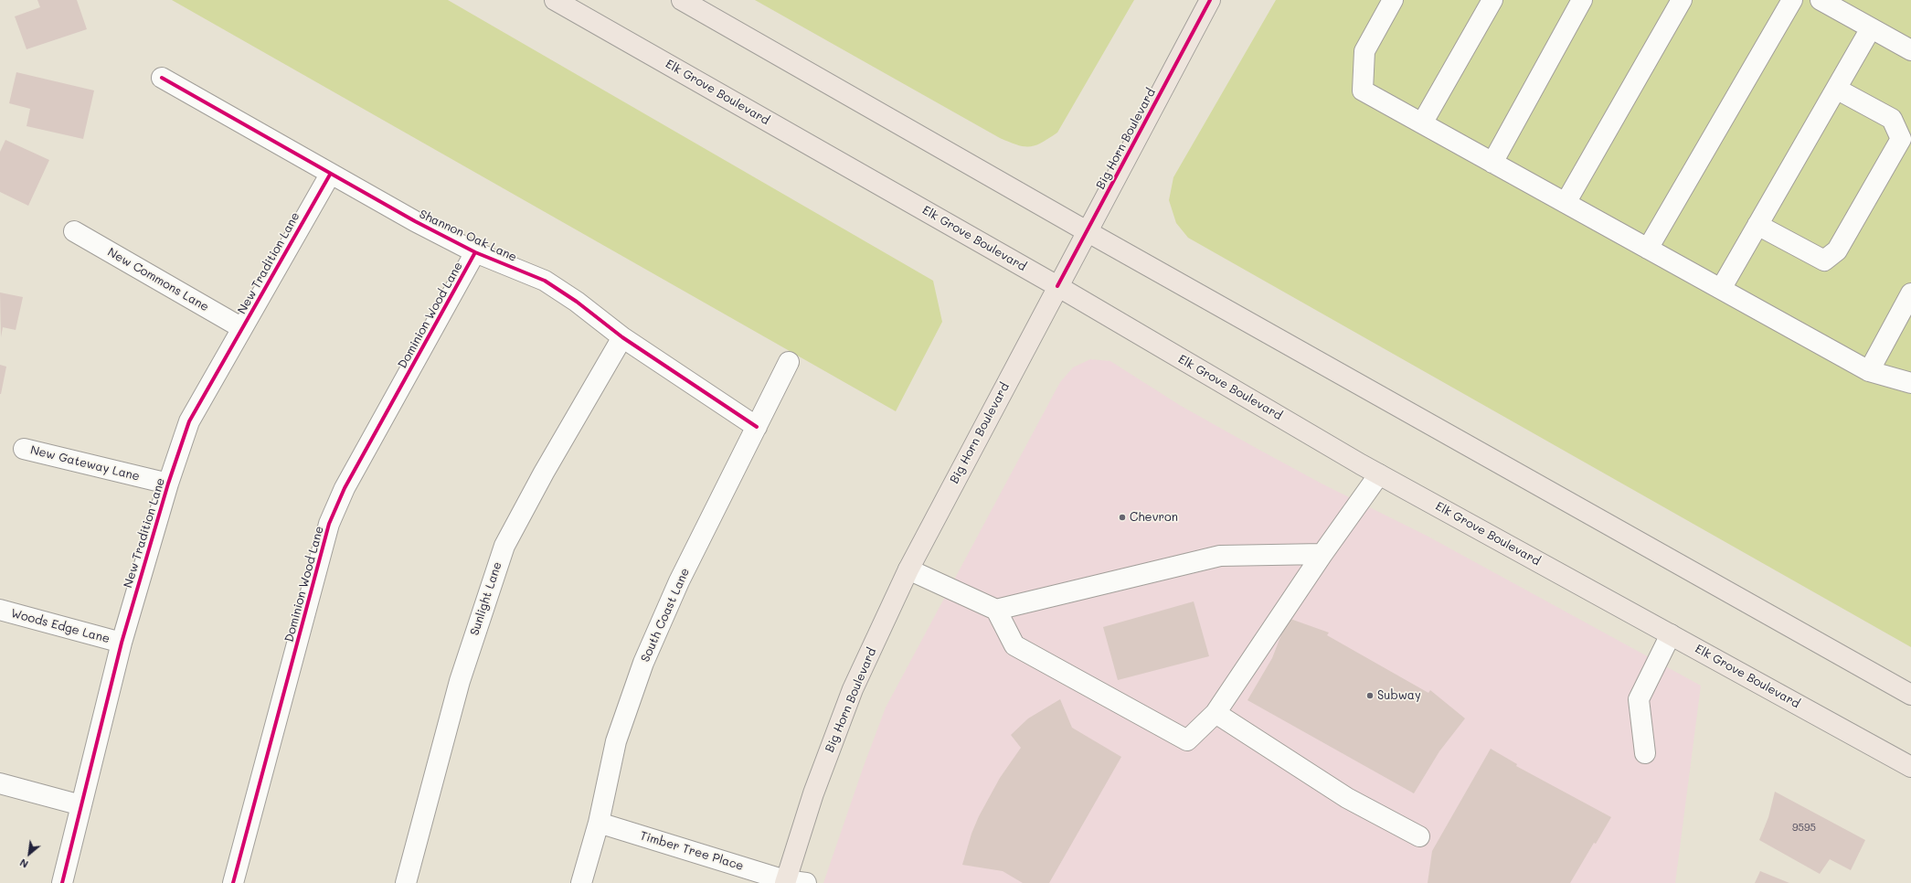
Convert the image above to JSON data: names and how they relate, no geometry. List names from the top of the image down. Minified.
{"streets":{"main road":["Elk Grove Boulevard","Big Horn Boulevard"],"street":["Shannon Oak Lane","New Tradition Lane","New Commons Lane","Dominion Wood Lane","New Gateway Lane","Sunlight Lane","South Coast Lane","Woods Edge Lane","Timber Tree Place"]},"crossings":[["Elk Grove Boulevard","Big Horn Boulevard"],["Big Horn Boulevard","Timber Tree Place"],["Shannon Oak Lane","New Tradition Lane"],["Shannon Oak Lane","Dominion Wood Lane"],["Shannon Oak Lane","Sunlight Lane"],["Shannon Oak Lane","South Coast Lane"],["New Tradition Lane","New Commons Lane"],["New Tradition Lane","New Gateway Lane"],["New Tradition Lane","Woods Edge Lane"],["South Coast Lane","Timber Tree Place"]],"places":["Chevron","Subway"],"house_numbers":["9595"],"north":"bottom left"}
